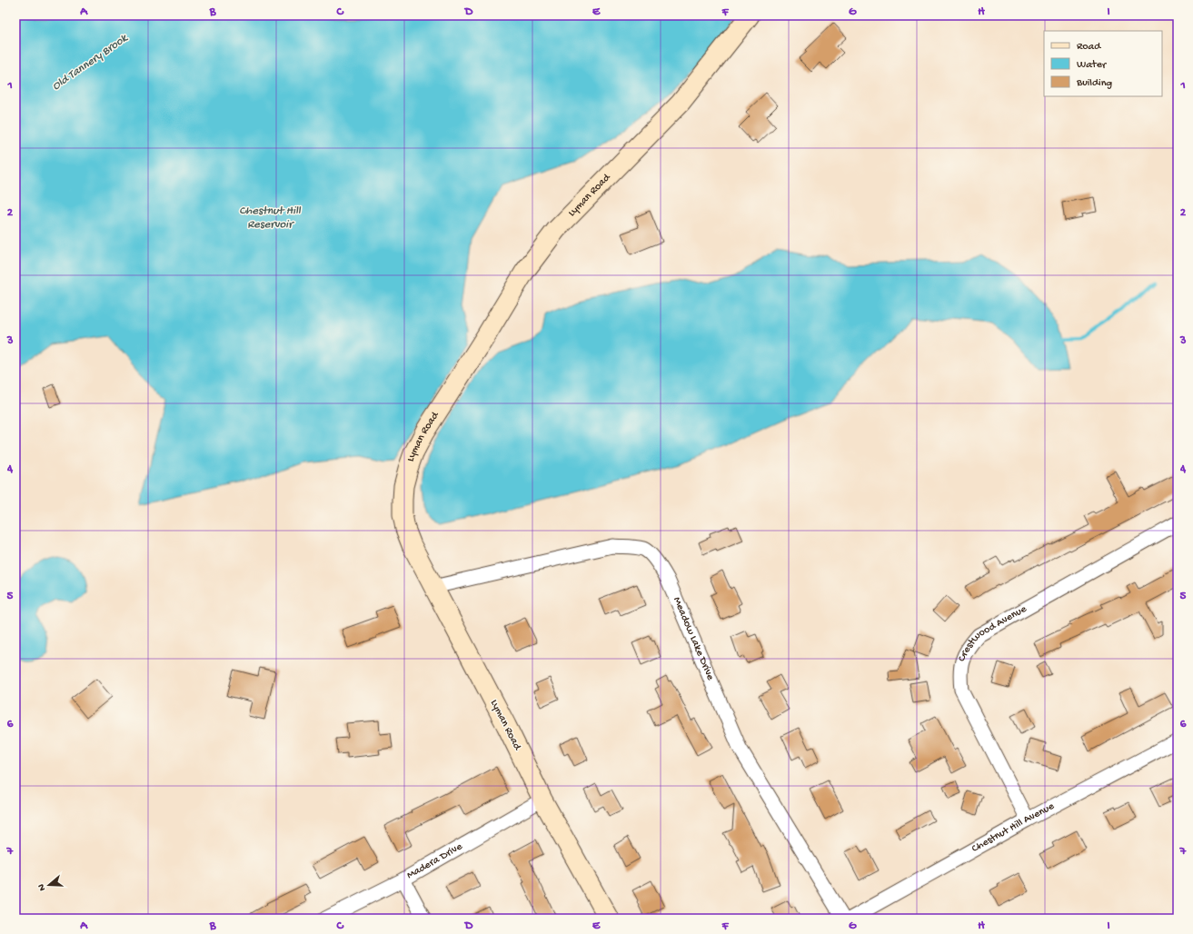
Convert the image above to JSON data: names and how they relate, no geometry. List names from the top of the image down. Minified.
{"streets":{"street":["Lyman Road","Crestwood Avenue","Meadow Lake Drive","Chestnut Hill Avenue","Madera Drive"]},"crossings":[["Lyman Road","Meadow Lake Drive"],["Lyman Road","Madera Drive"],["Crestwood Avenue","Chestnut Hill Avenue"]],"water":["Old Tannery Brook","Chestnut Hill Reservoir"],"legend":["Road","Water","Building"],"north":"left","grid":{"columns":["A","B","C","D","E","F","G","H","I"],"rows":["1","2","3","4","5","6","7"]}}
